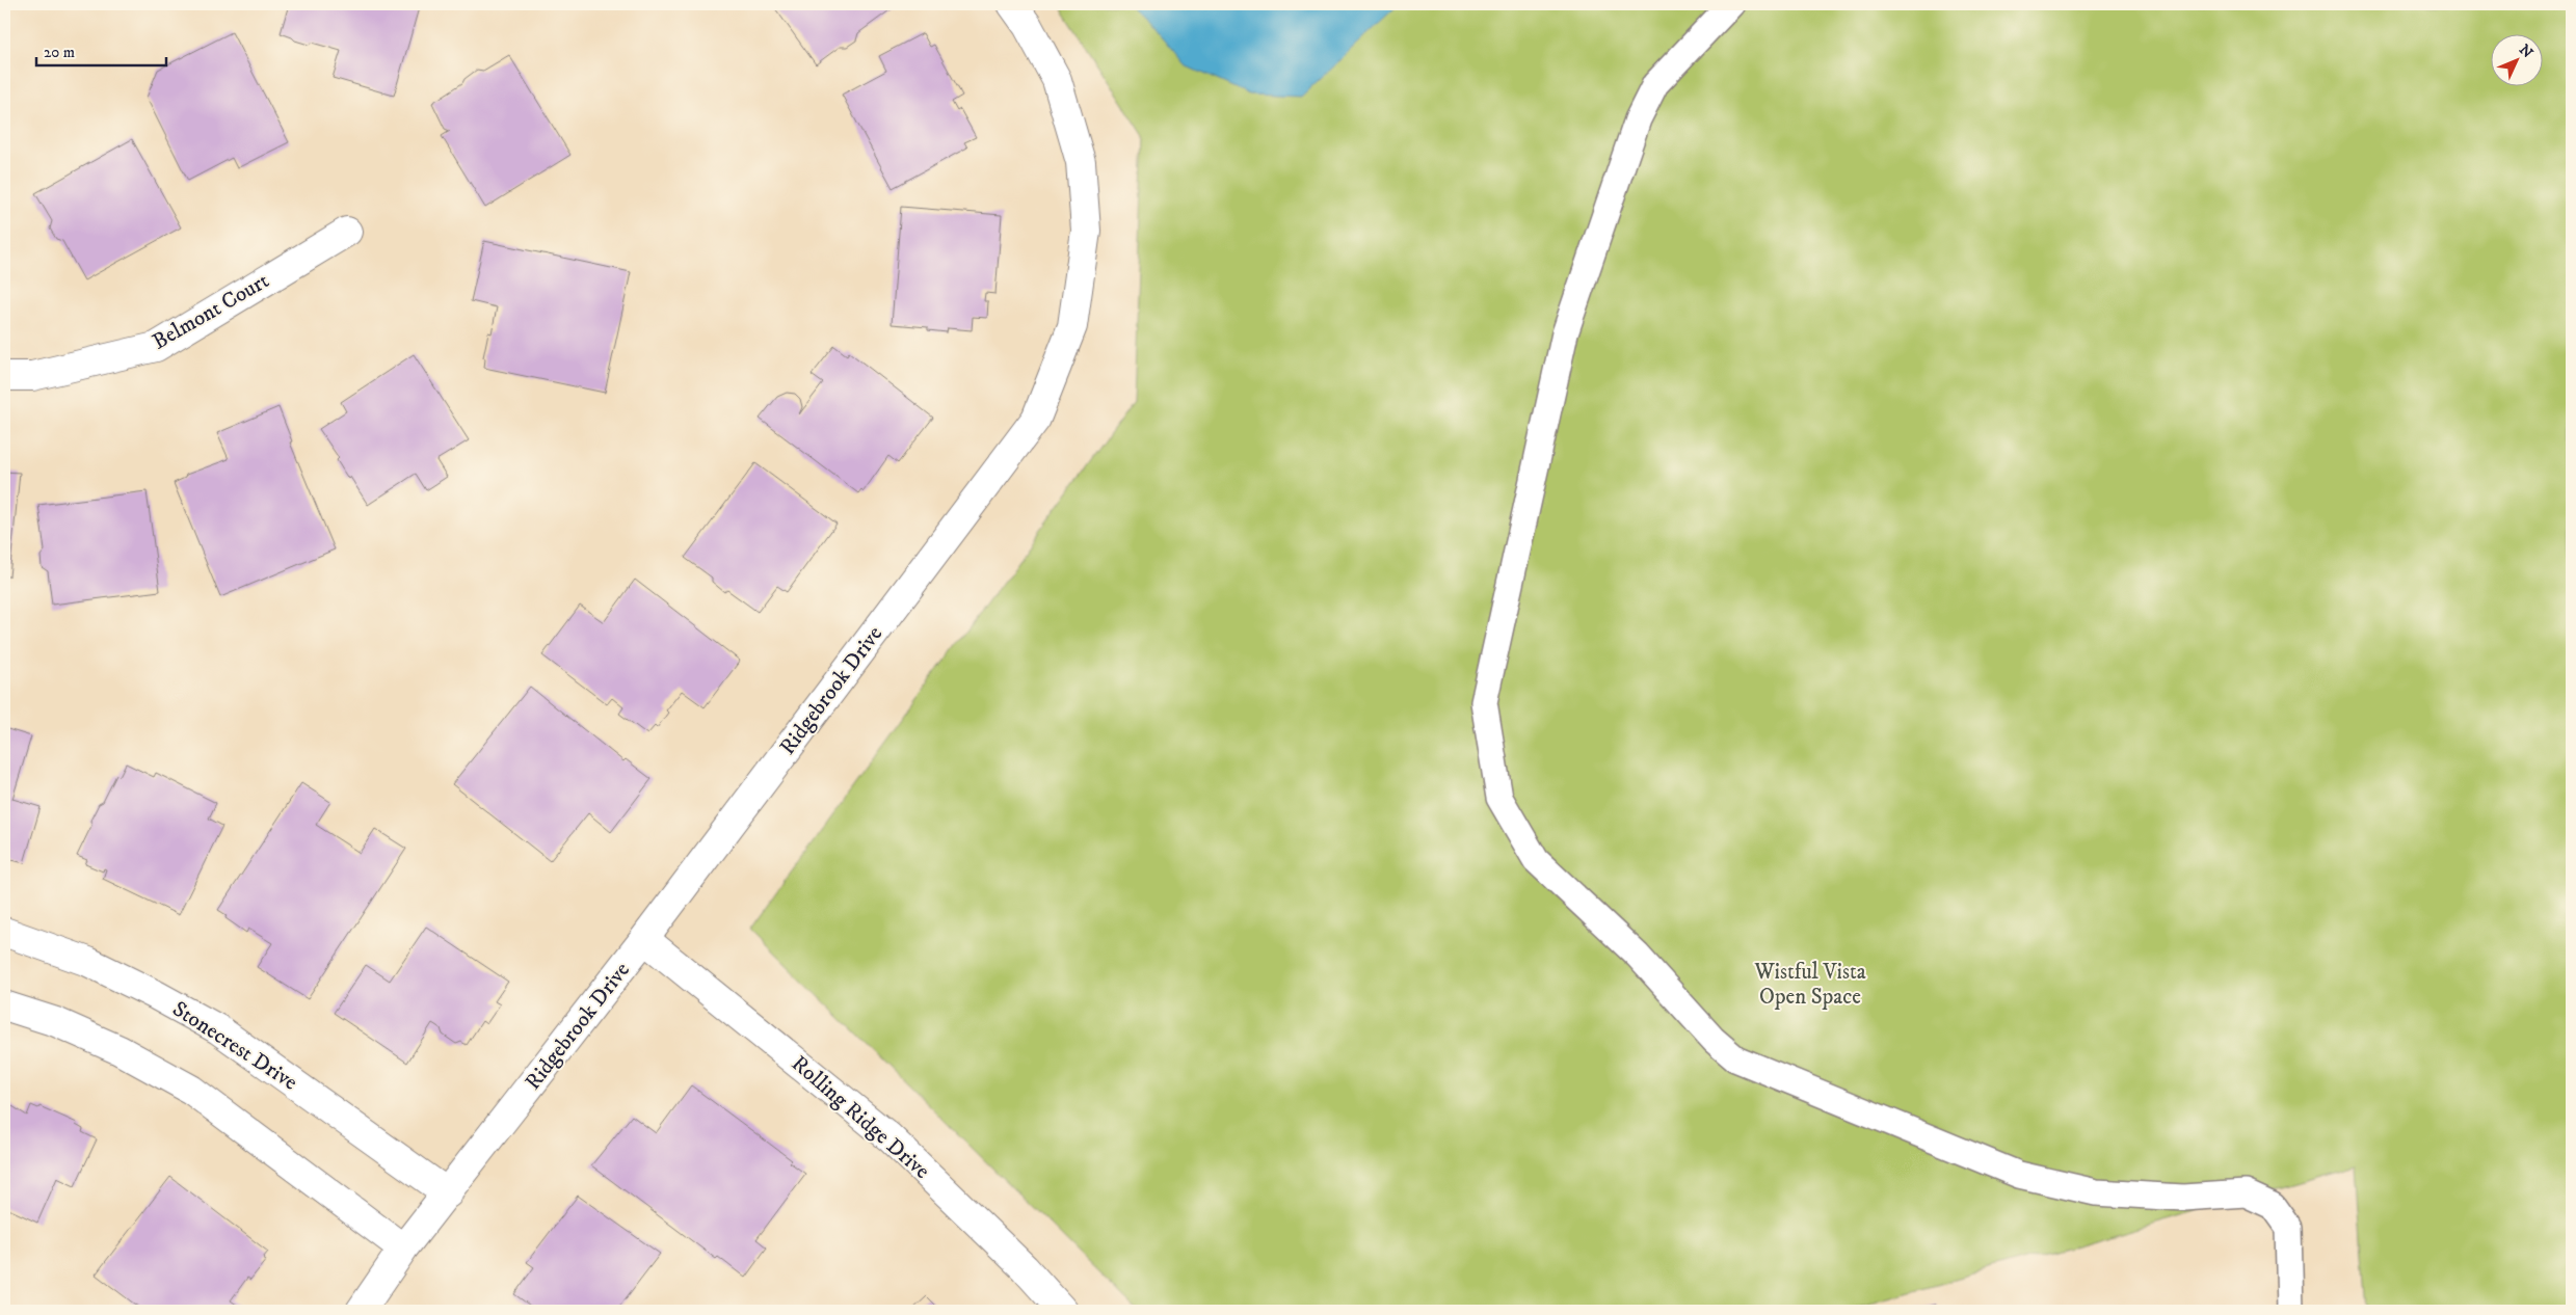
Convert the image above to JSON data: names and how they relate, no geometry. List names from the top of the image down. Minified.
{"streets":{"street":["Belmont Court","Ridgebrook Drive","Stonecrest Drive","Rolling Ridge Drive"]},"crossings":[["Ridgebrook Drive","Stonecrest Drive"],["Ridgebrook Drive","Rolling Ridge Drive"]],"parks":["Wistful Vista Open Space"],"scale_bar":"20 m","north":"top right"}
